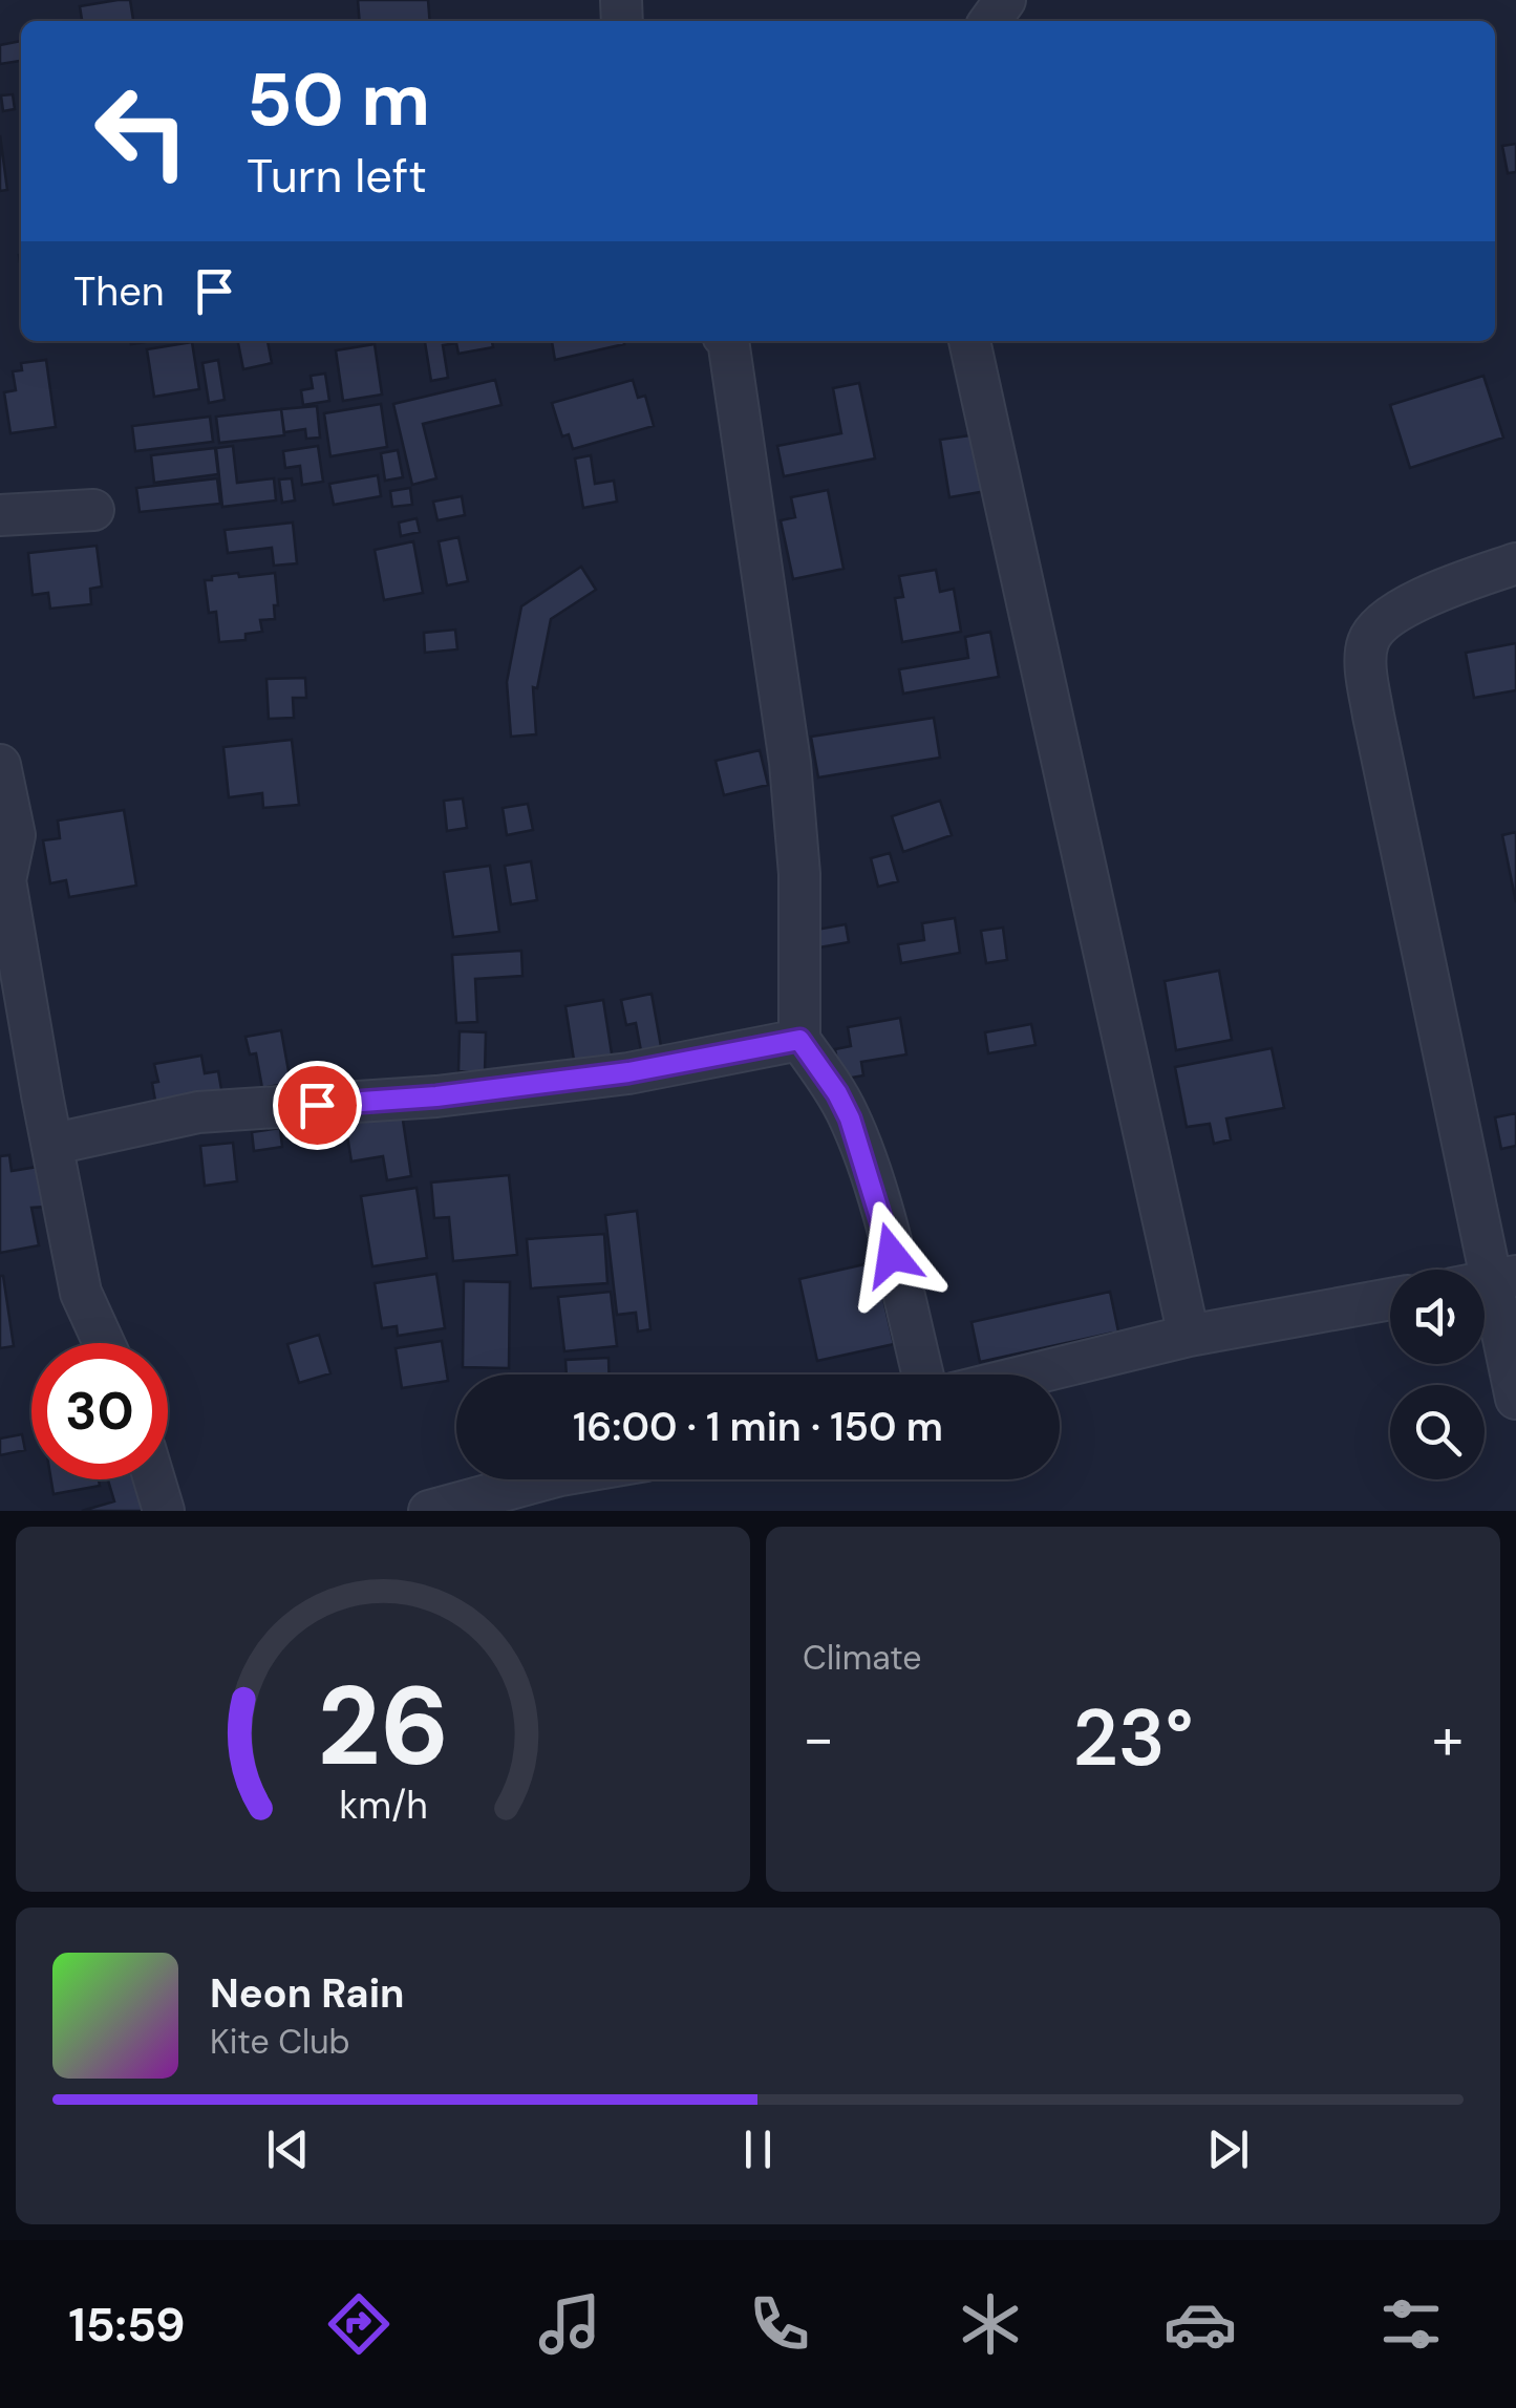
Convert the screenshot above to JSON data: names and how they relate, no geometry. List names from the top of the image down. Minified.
{"page":{"turn":["50 m","Turn left"],"then":"Then","limit":"30","trip":"16:00 · 1 min · 150 m","tile":"Climate","heat":["−","23°","+"],"song":["Neon Rain","Kite Club"],"tabs":"15:59","gauge":["26","km/h"]}}
